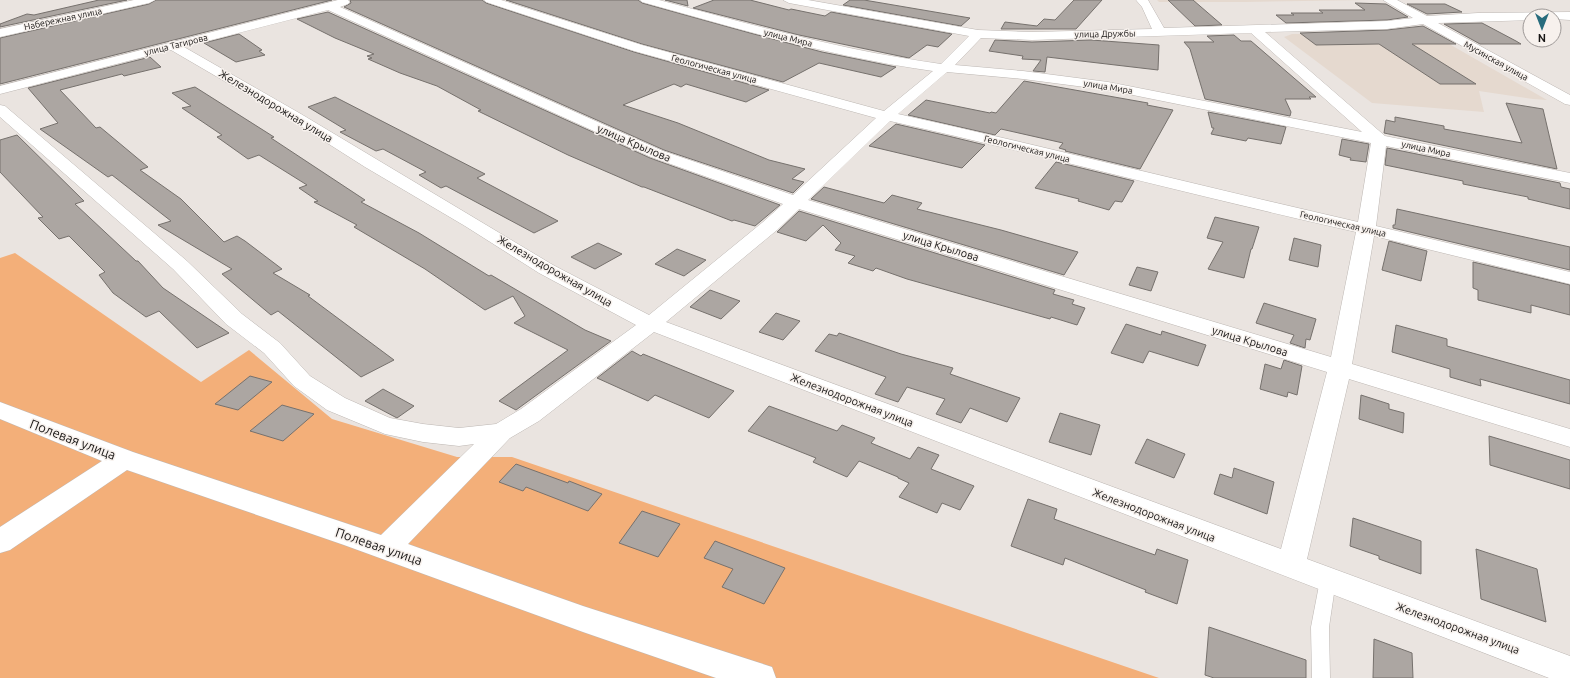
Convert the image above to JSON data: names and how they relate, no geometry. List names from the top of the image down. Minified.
{"streets":{"street":["Набережная улица","улица Дружбы","улица Мира","улица Тагирова","Мусинская улица","Геологическая улица","Железнодорожная улица","улица Крылова","Полевая улица"]},"crossings":[["улица Дружбы","Мусинская улица"],["улица Тагирова","Железнодорожная улица"],["улица Тагирова","улица Крылова"]],"north":"bottom"}
